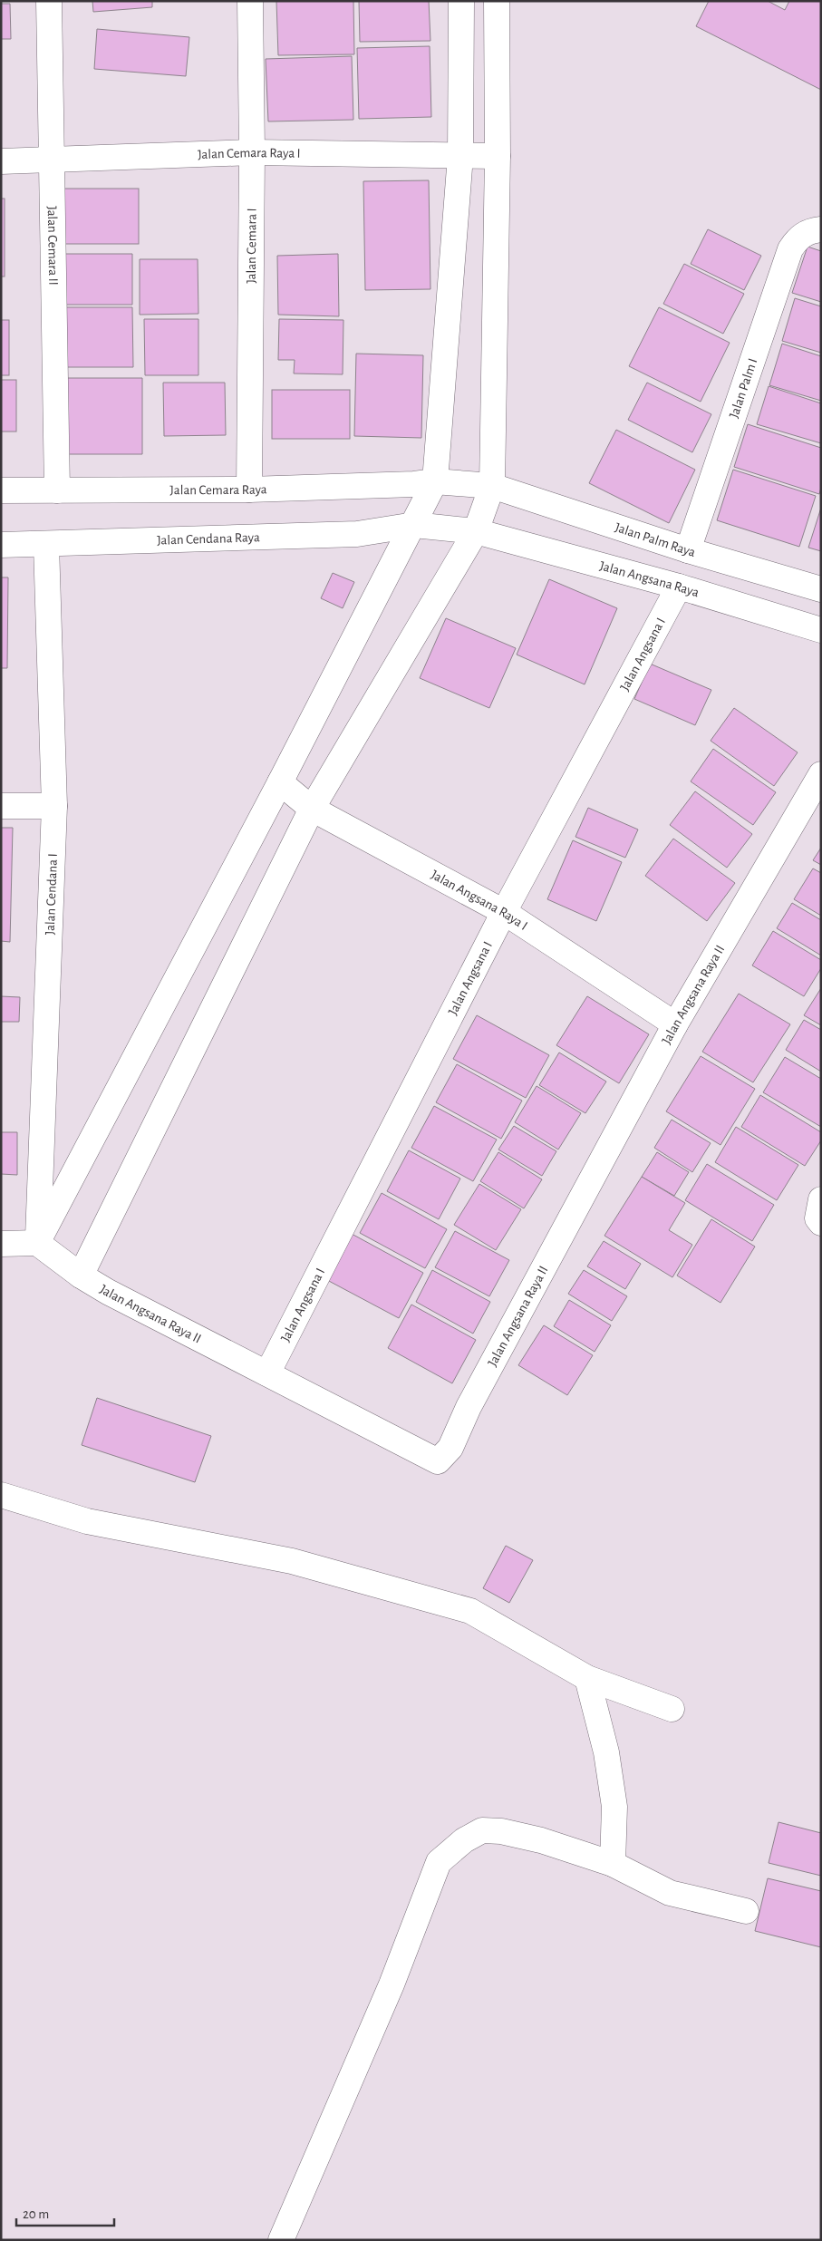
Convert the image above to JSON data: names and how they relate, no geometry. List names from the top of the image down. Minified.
{"streets":{"street":["Jalan Cemara Raya I","Jalan Cemara II","Jalan Cemara I","Jalan Palm I","Jalan Cemara Raya","Jalan Cendana Raya","Jalan Palm Raya","Jalan Angsana Raya","Jalan Angsana I","Jalan Cendana I","Jalan Angsana Raya I","Jalan Angsana Raya II"]},"crossings":[["Jalan Cemara Raya I","Jalan Cemara II"],["Jalan Cemara Raya I","Jalan Cemara I"],["Jalan Cemara II","Jalan Cemara Raya"],["Jalan Cemara I","Jalan Cemara Raya"],["Jalan Palm I","Jalan Palm Raya"],["Jalan Cemara Raya","Jalan Palm Raya"],["Jalan Cendana Raya","Jalan Angsana Raya"],["Jalan Cendana Raya","Jalan Cendana I"],["Jalan Angsana Raya","Jalan Angsana I"],["Jalan Angsana I","Jalan Angsana Raya I"],["Jalan Angsana I","Jalan Angsana Raya II"],["Jalan Cendana I","Jalan Angsana Raya II"],["Jalan Angsana Raya I","Jalan Angsana Raya II"]],"scale_bar":"20 m"}
